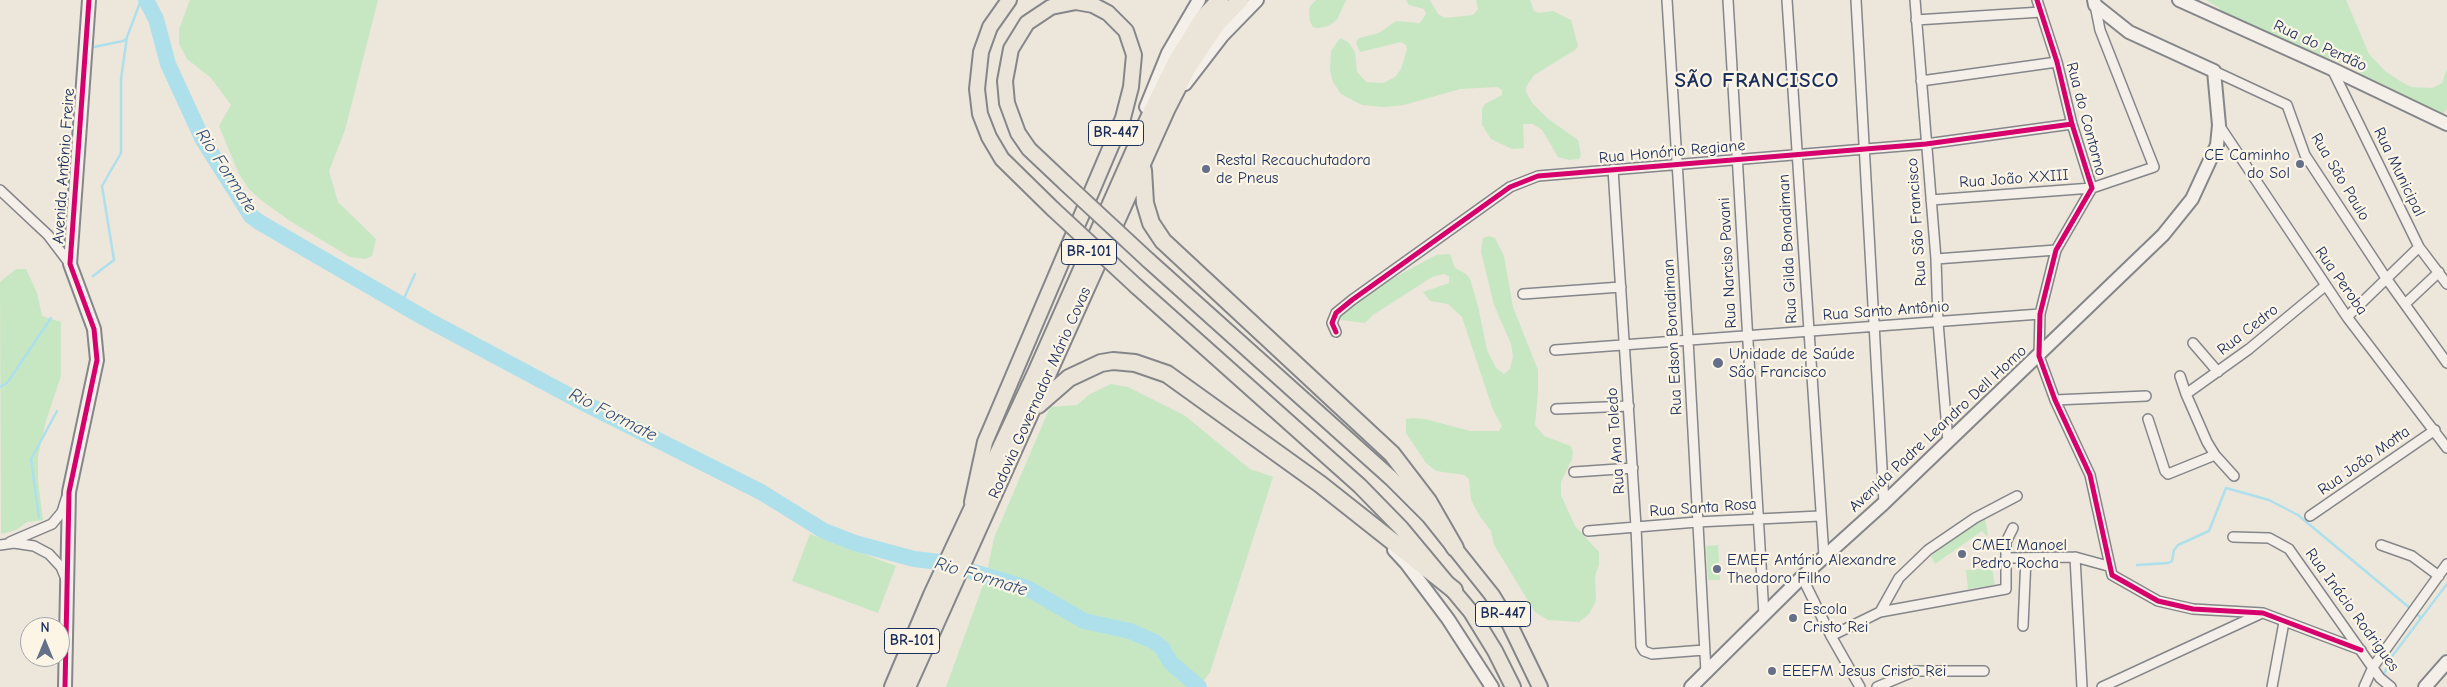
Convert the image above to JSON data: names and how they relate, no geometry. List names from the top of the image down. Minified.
{"streets":{"highway":["BR-101","Rodovia Governador Mário Covas"],"main road":["BR-447"],"street":["Rua do Perdão","Rua do Contorno","Rua Honório Regiane","Avenida Antônio Freire","Rua Municipal","Rua São Paulo","Rua João XXIII","Rua São Francisco","Rua Gilda Bonadiman","Rua Narciso Pavani","Rua Peroba","Rua Santo Antônio","Rua Cedro","Rua Edson Bonadiman","Avenida Padre Leandro Dell Homo","Rua Ana Toledo","Rua João Motta","Rua Santa Rosa","Rua Inácio Rodrigues"]},"crossings":[["Rua do Perdão","Rua Municipal"],["Rua do Contorno","Rua Honório Regiane"],["Rua do Contorno","Rua João XXIII"],["Rua do Contorno","Rua Santo Antônio"],["Rua do Contorno","Avenida Padre Leandro Dell Homo"],["BR-447","Rodovia Governador Mário Covas"],["Rua Honório Regiane","Rua São Francisco"],["Rua Honório Regiane","Rua Gilda Bonadiman"],["Rua Honório Regiane","Rua Narciso Pavani"],["Rua Honório Regiane","Rua Edson Bonadiman"],["Rua Honório Regiane","Rua Ana Toledo"],["Rua São Paulo","Avenida Padre Leandro Dell Homo"],["Rua João XXIII","Rua São Francisco"],["Rua São Francisco","Rua Santo Antônio"],["Rua São Francisco","Avenida Padre Leandro Dell Homo"],["Rua Gilda Bonadiman","Rua Santo Antônio"],["Rua Gilda Bonadiman","Avenida Padre Leandro Dell Homo"],["Rua Gilda Bonadiman","Rua Santa Rosa"],["Rua Narciso Pavani","Rua Santo Antônio"],["Rua Narciso Pavani","Avenida Padre Leandro Dell Homo"],["Rua Narciso Pavani","Rua Santa Rosa"],["Rua Peroba","Rua Cedro"],["Rua Peroba","Avenida Padre Leandro Dell Homo"],["Rua Peroba","Rua João Motta"],["Rua Santo Antônio","Rua Edson Bonadiman"],["Rua Santo Antônio","Rua Ana Toledo"],["Rua Edson Bonadiman","Avenida Padre Leandro Dell Homo"],["Rua Edson Bonadiman","Rua Ana Toledo"],["Rua Edson Bonadiman","Rua Santa Rosa"],["Rua Ana Toledo","Rua Santa Rosa"]],"districts":["SÃO FRANCISCO"],"water":["Rio Formate"],"places":["CE Caminho do Sol","Restal Recauchutadora de Pneus","Unidade de Saúde São Francisco","CMEI Manoel Pedro Rocha","EMEF Antário Alexandre Theodoro Filho","Escola Cristo Rei","EEEFM Jesus Cristo Rei"],"north":"top"}
